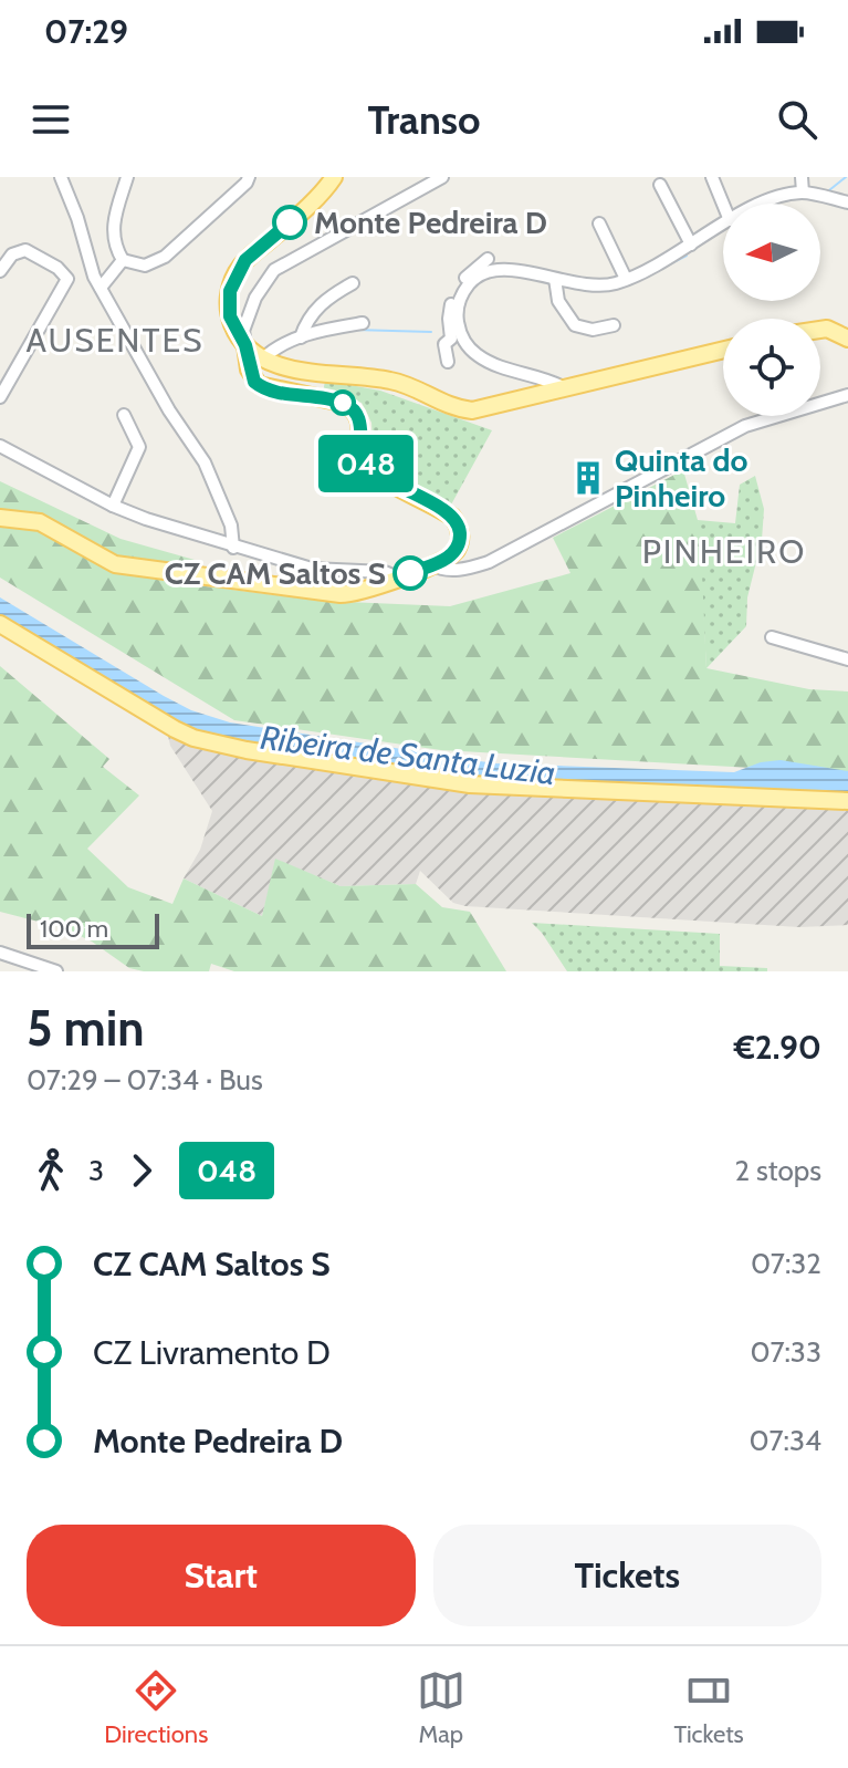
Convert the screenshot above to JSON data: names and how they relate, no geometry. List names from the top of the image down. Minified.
{"districts":["AUSENTES","PINHEIRO"],"water":["Ribeira de Santa Luzia"],"places":{"other":["Monte Pedreira D","CZ CAM Saltos S"],"building":["Quinta do Pinheiro"]},"lines":["bus line 048"],"scale_bar":"100 m","north":"left","page":{"status":"07:29","header":"Transo","on_map":"048","scale":"100 m","heading":["5 min","07:29 – 07:34 · Bus","€2.90"],"legs":["3","048","2 stops"],"list":[{"name":"CZ CAM Saltos S","value":"07:32"},{"name":"CZ Livramento D","value":"07:33"},{"name":"Monte Pedreira D","value":"07:34"}],"buttons":["Start","Tickets"],"tabs":["Directions","Map","Tickets"]}}
